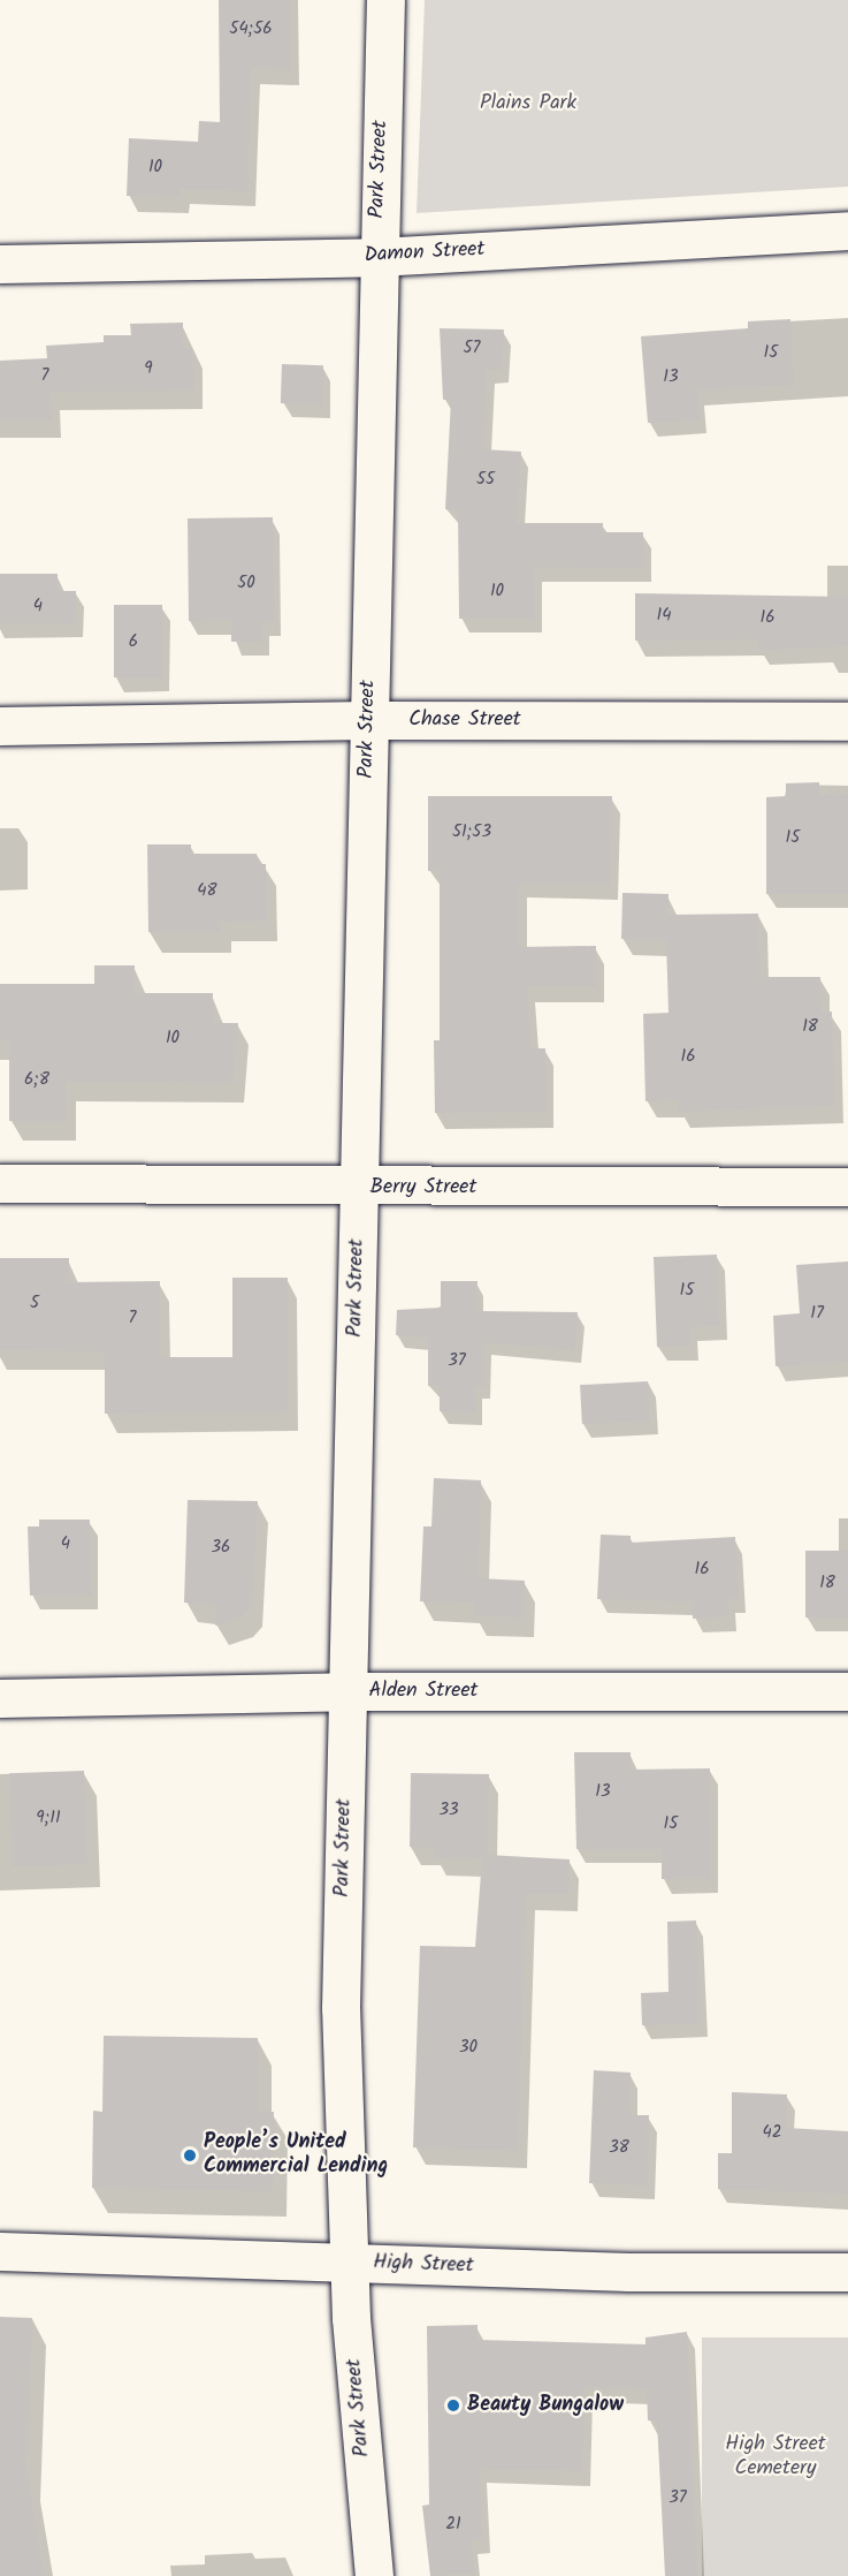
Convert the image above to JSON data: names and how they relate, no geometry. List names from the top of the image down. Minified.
{"streets":{"street":["Park Street","Damon Street","Chase Street","Berry Street","Alden Street","High Street"]},"crossings":[["Park Street","Damon Street"],["Park Street","Chase Street"],["Park Street","Berry Street"],["Park Street","Alden Street"],["Park Street","High Street"]],"parks":["Plains Park","High Street Cemetery"],"places":["People’s United Commercial Lending","Beauty Bungalow"],"house_numbers":["54;56","10","57","15","9","7","13","55","50","10","4","14","16","6","51;53","15","48","18","10","16","6;8","15","5","17","7","37","4","36","16","18","13","33","9;11","15","30","42","38","37","21"]}
